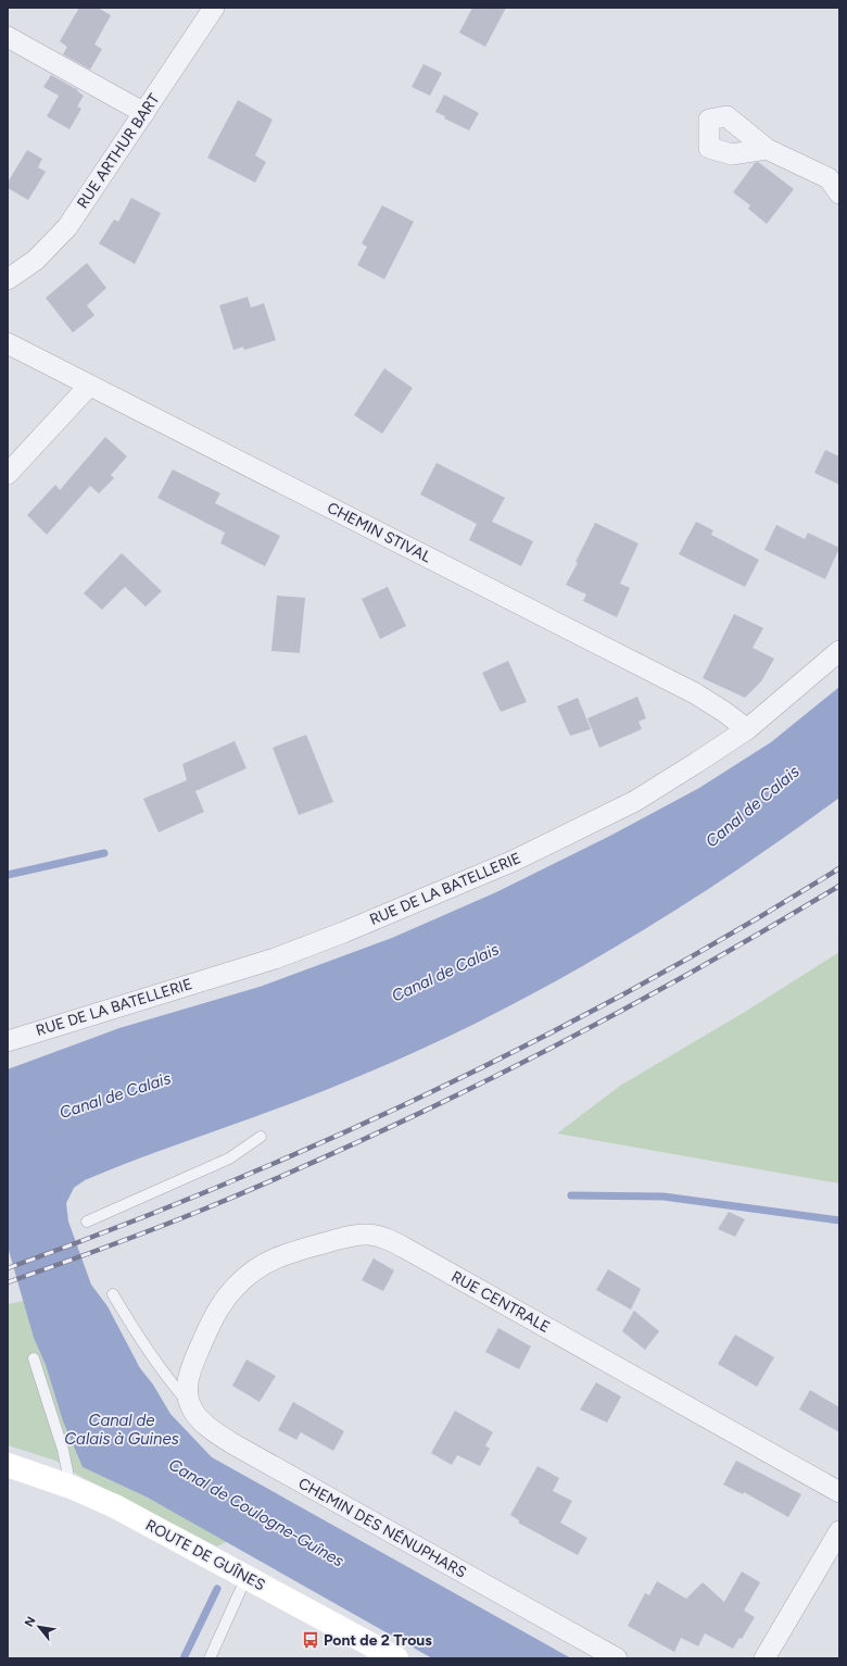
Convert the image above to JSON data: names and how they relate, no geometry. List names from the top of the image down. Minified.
{"streets":{"main road":["ROUTE DE GUÎNES"],"street":["RUE ARTHUR BART","CHEMIN STIVAL","RUE DE LA BATELLERIE","RUE CENTRALE","CHEMIN DES NÉNUPHARS"]},"crossings":[["CHEMIN STIVAL","RUE DE LA BATELLERIE"],["RUE CENTRALE","CHEMIN DES NÉNUPHARS"]],"water":["Canal de Calais","Canal de Calais à Guines","Canal de Coulogne-Guînes"],"places":{"bus stop":["Pont de 2 Trous"]},"north":"top left"}
